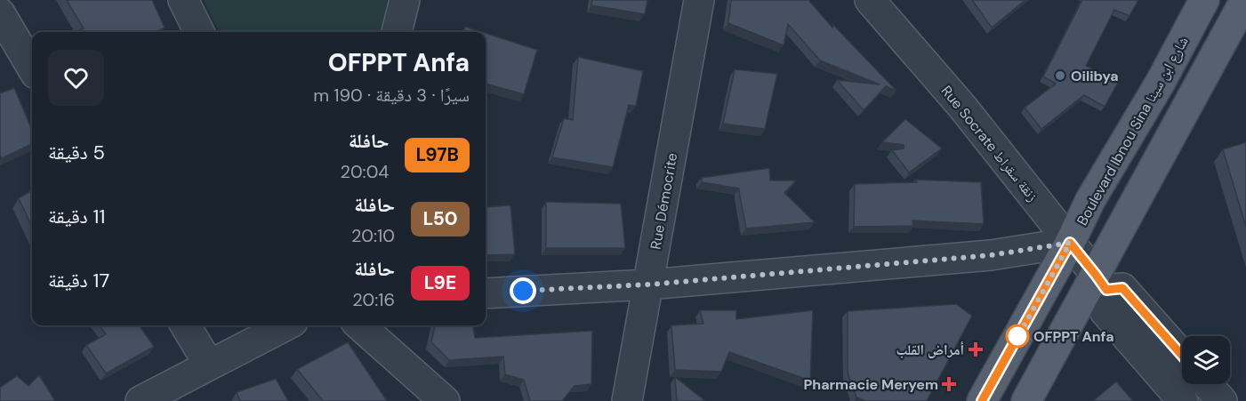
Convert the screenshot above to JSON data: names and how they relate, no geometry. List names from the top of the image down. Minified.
{"streets":{"main road":["Boulevard Ibnou Sina شارع ابن سينا"],"street":["Rue Socrate زنقة سقراط","Rue Démocrite"]},"crossings":[["Boulevard Ibnou Sina شارع ابن سينا","Rue Socrate زنقة سقراط"]],"places":{"other":["Oilibya","OFPPT Anfa"],"health":["أمراض القلب","Pharmacie Meryem"]},"lines":["bus line L97B"],"page":{"heading":["OFPPT Anfa","سيرًا · 3 دقيقة · 190 m"],"list":[{"mark":"L97B","name":"حافلة","note":"20:04","value":"5 دقيقة"},{"mark":"L50","name":"حافلة","note":"20:10","value":"11 دقيقة"},{"mark":"L9E","name":"حافلة","note":"20:16","value":"17 دقيقة"}]}}
